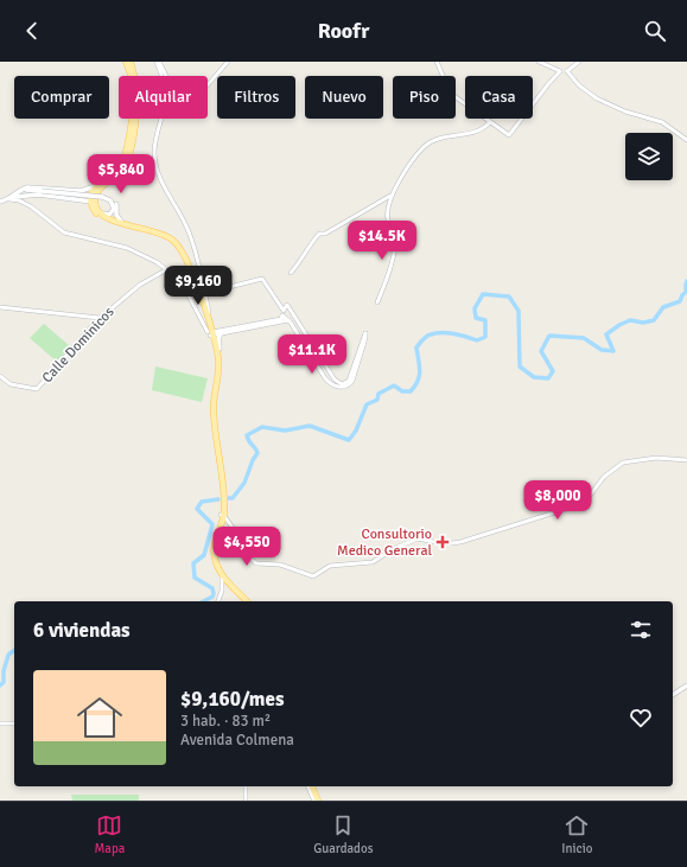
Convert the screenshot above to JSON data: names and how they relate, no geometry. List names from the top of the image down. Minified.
{"streets":{"street":["Calle Dominicos"]},"places":{"health":["Consultorio Medico General"]},"page":{"header":"Roofr","chip":["Comprar","Alquilar","Filtros","Nuevo","Piso","Casa"],"price":["$5,840","$14.5K","$9,160","$11.1K","$8,000","$4,550"],"heading":"6 viviendas","list":[{"name":"$9,160/mes","note":"3 hab. · 83 m² · Avenida Colmena"}],"tabs":["Mapa","Guardados","Inicio"]}}
